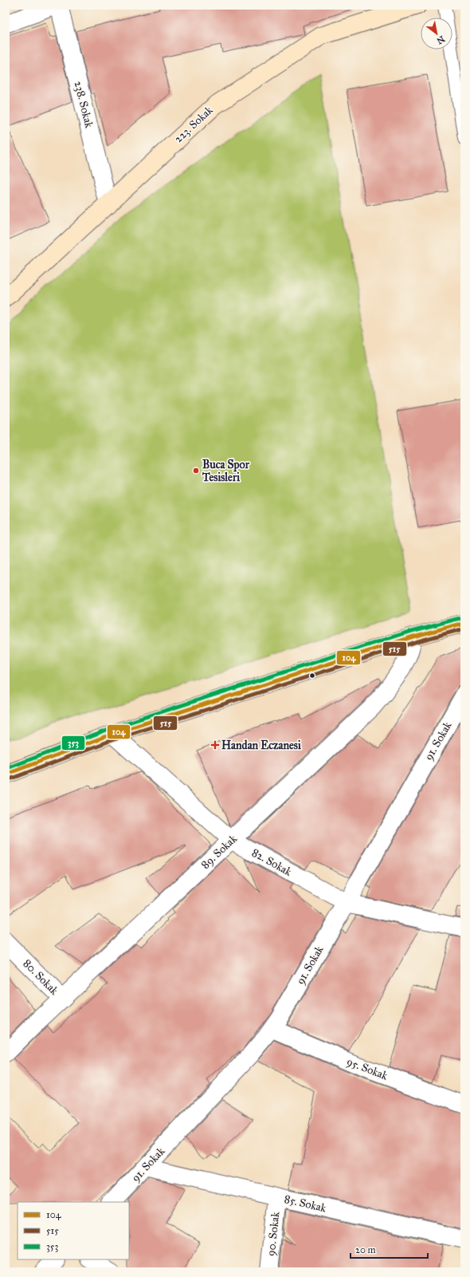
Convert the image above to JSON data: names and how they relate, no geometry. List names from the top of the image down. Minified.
{"streets":{"street":["238. Sokak","223. Sokak","91. Sokak","89. Sokak","82. Sokak","80. Sokak","95. Sokak","85. Sokak","90. Sokak"]},"crossings":[["238. Sokak","223. Sokak"],["91. Sokak","82. Sokak"],["91. Sokak","95. Sokak"],["91. Sokak","85. Sokak"],["89. Sokak","82. Sokak"],["89. Sokak","80. Sokak"],["85. Sokak","90. Sokak"]],"places":{"other":["Buca Spor Tesisleri"],"health":["Handan Eczanesi"]},"lines":["transit line 353","transit line 104","transit line 515"],"legend":["104","515","353"],"scale_bar":"20 m","north":"bottom right"}
